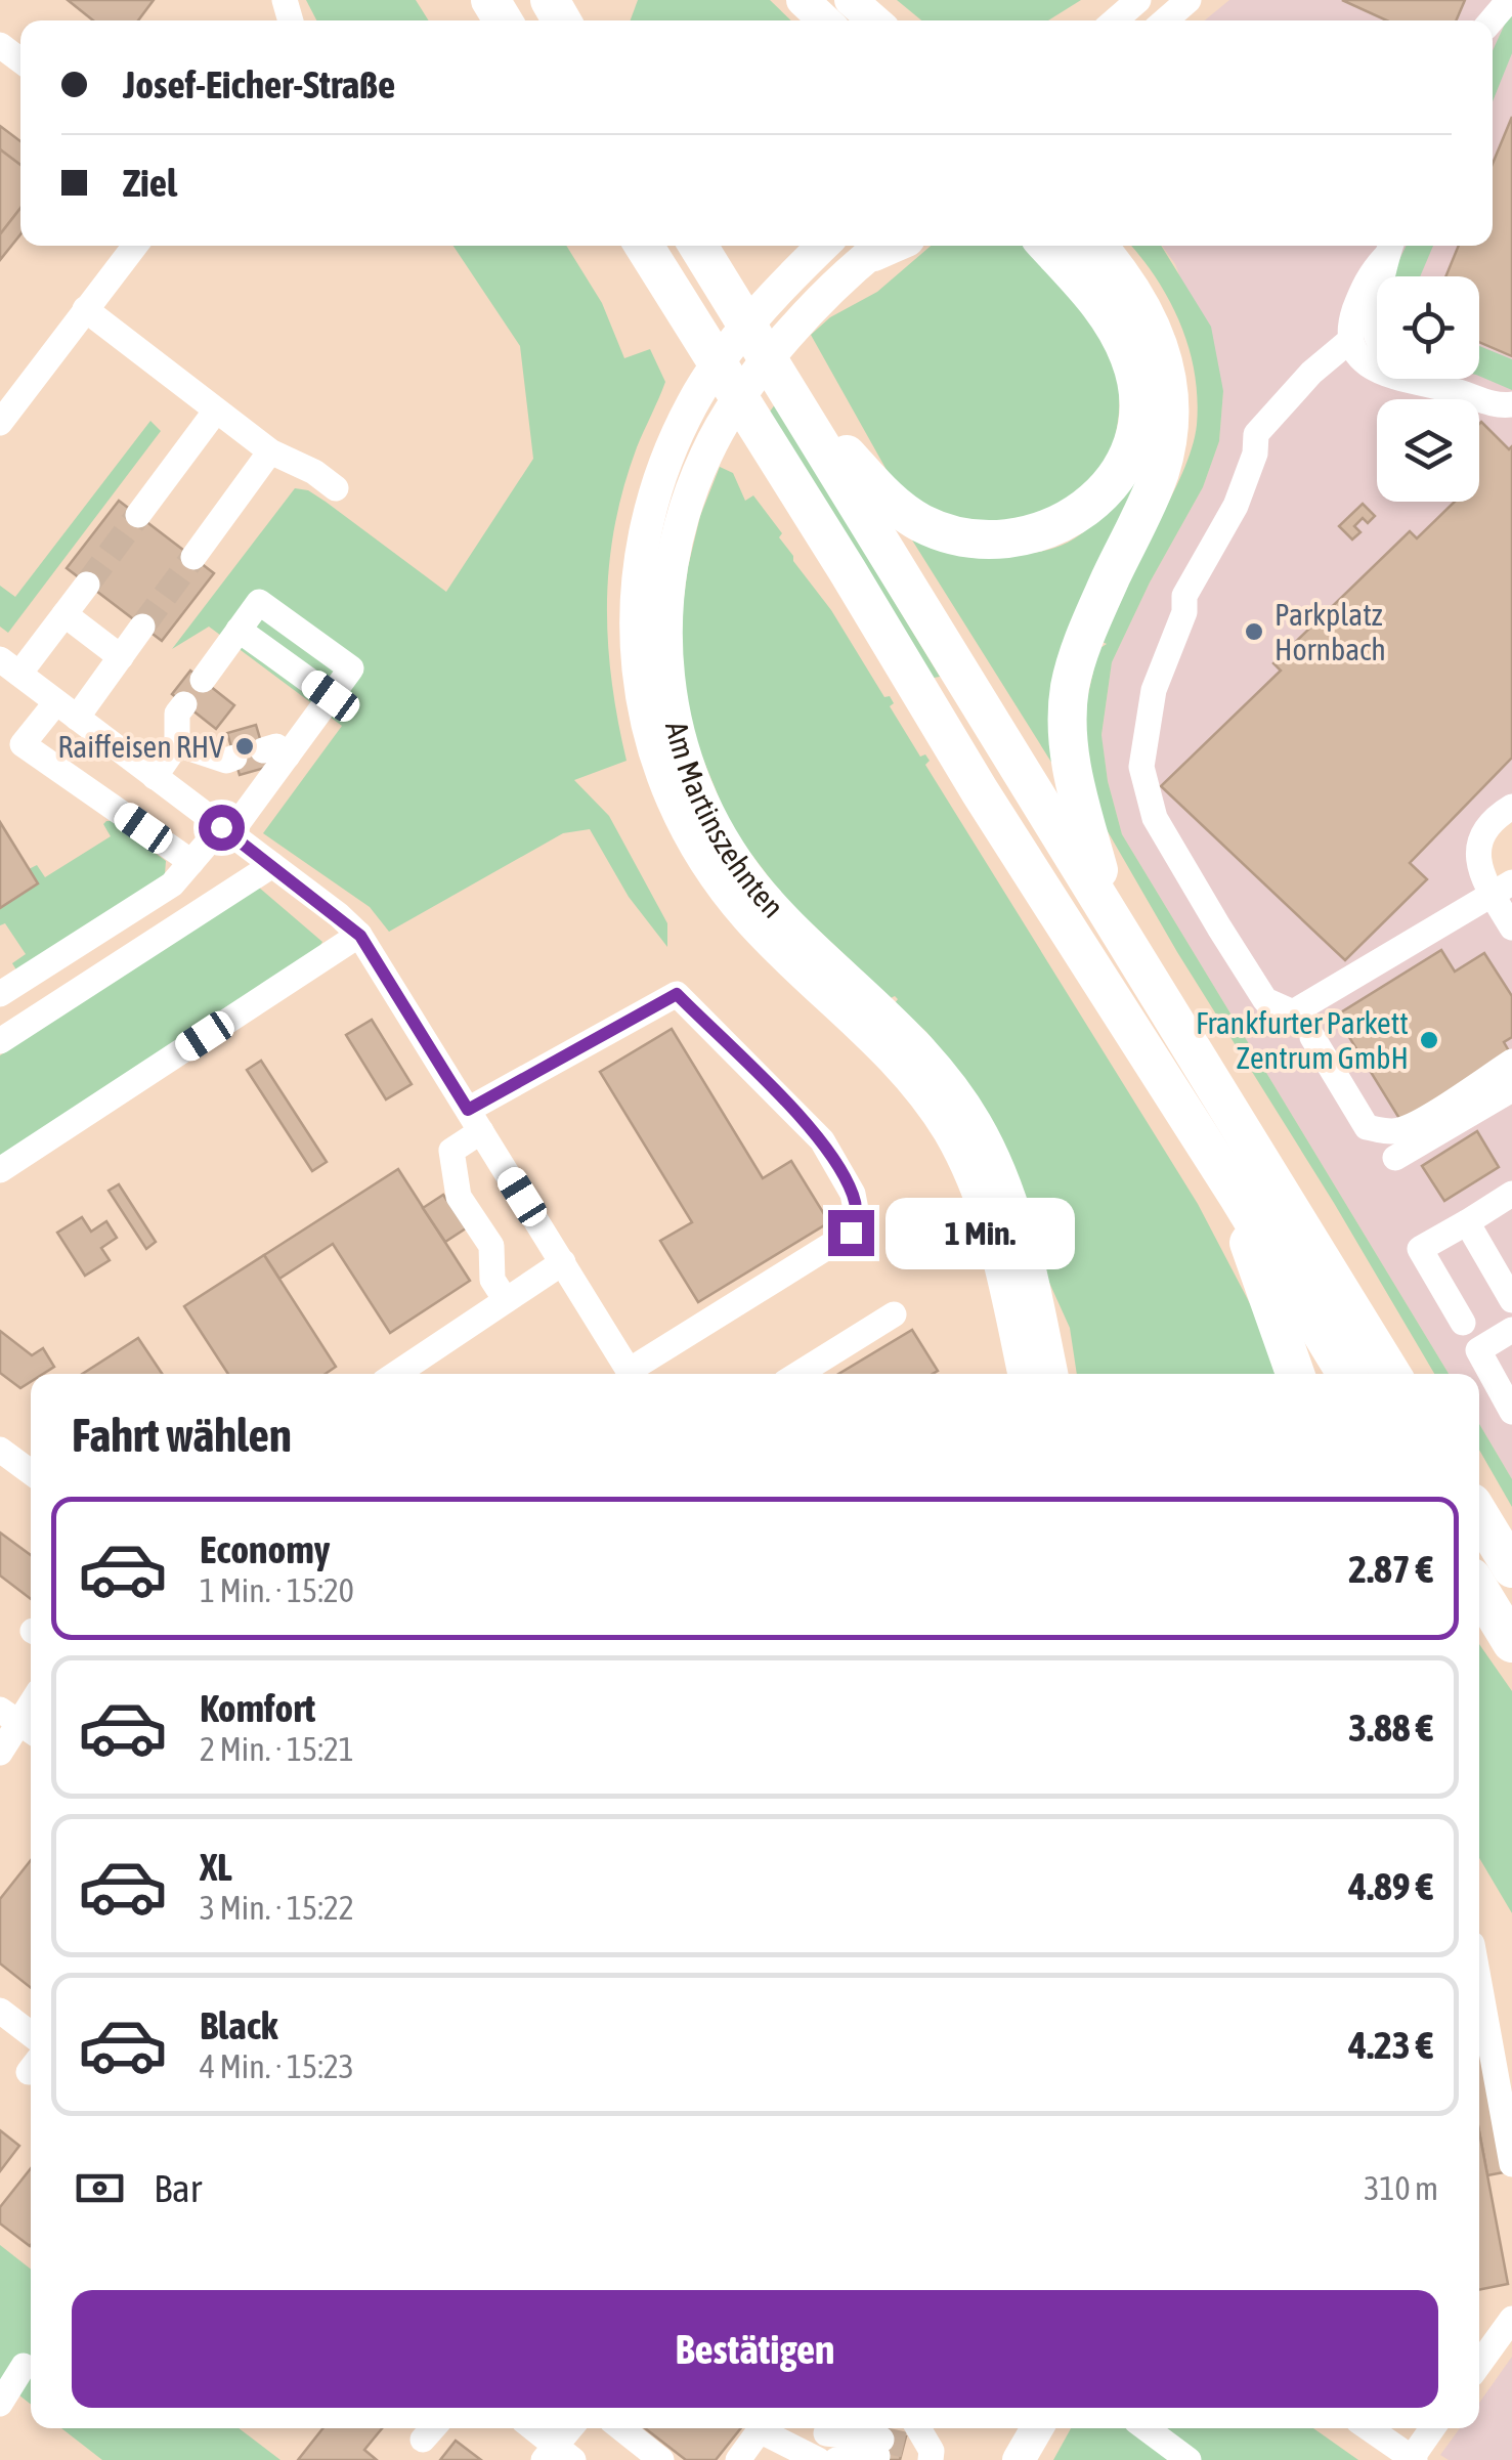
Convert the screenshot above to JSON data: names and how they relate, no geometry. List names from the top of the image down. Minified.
{"streets":{"main road":["Am Martinszehnten"]},"places":["Parkplatz Hornbach","Raiffeisen RHV","Frankfurter Parkett Zentrum GmbH"],"page":{"banner":["Josef-Eicher-Straße","Ziel"],"bubble":"1 Min.","heading":"Fahrt wählen","list":[{"name":"Economy","note":"1 Min. · 15:20","value":"2.87 €"},{"name":"Komfort","note":"2 Min. · 15:21","value":"3.88 €"},{"name":"XL","note":"3 Min. · 15:22","value":"4.89 €"},{"name":"Black","note":"4 Min. · 15:23","value":"4.23 €"}],"pay":["Bar","310 m"],"buttons":"Bestätigen"}}
